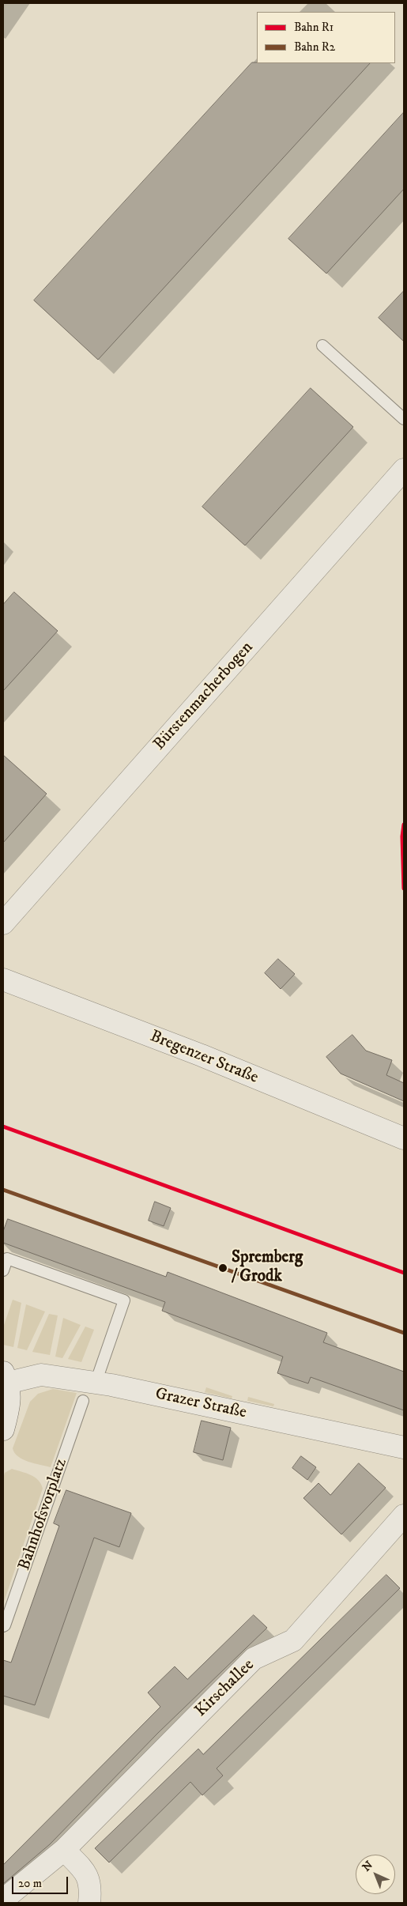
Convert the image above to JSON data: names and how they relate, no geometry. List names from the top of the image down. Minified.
{"streets":{"street":["Bürstenmacherbogen","Bregenzer Straße","Grazer Straße","Kirschallee"],"lane":["Bahnhofsvorplatz"]},"places":["Spremberg / Grodk"],"lines":["rail line R1","rail line R2"],"legend":["Bahn R1","Bahn R2"],"scale_bar":"20 m","north":"top left"}
